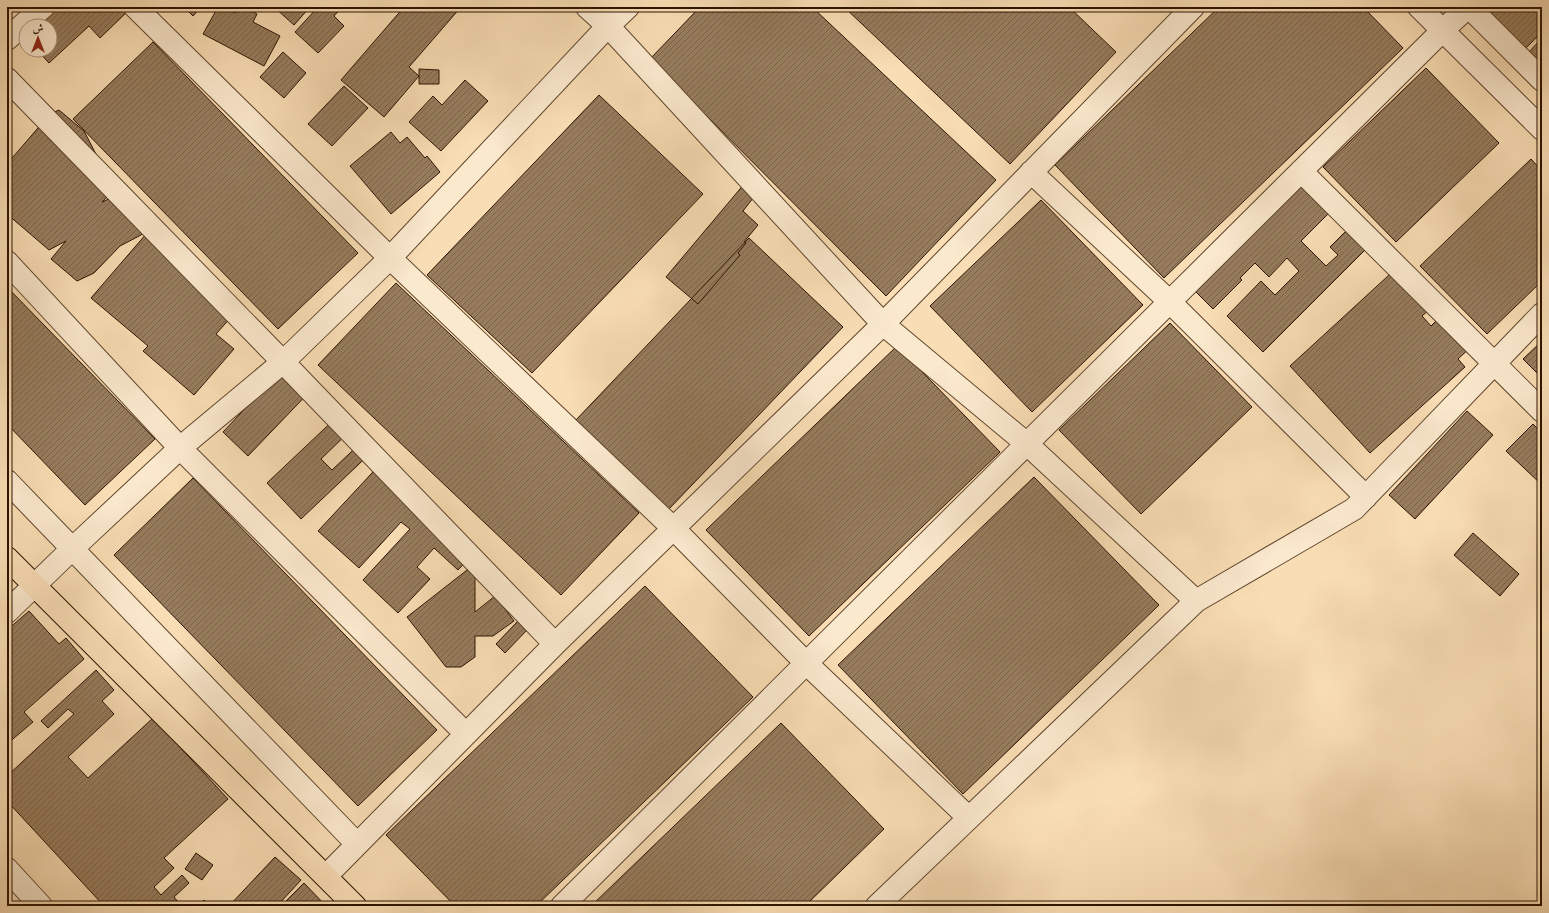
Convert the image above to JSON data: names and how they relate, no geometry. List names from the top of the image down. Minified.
{"north":"top"}
